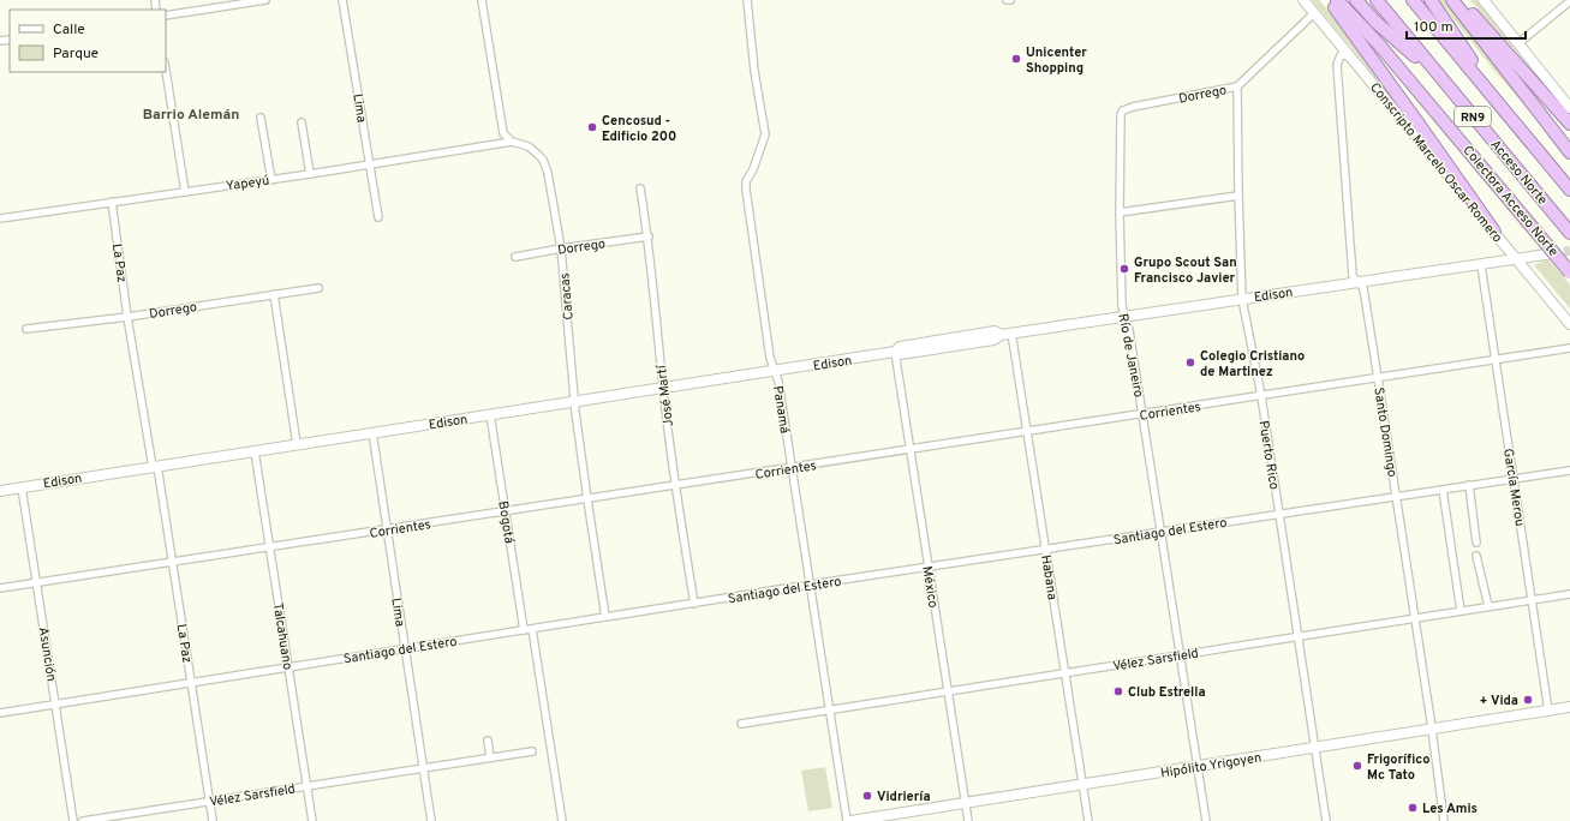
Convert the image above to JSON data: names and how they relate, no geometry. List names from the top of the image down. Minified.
{"streets":{"highway":["RN9","Acceso Norte","Colectora Acceso Norte"],"street":["Dorrego","Lima","Conscripto Marcelo Oscar Romero","Yapeyú","La Paz","Edison","Caracas","Río de Janeiro","José Martí","Panamá","Corrientes","Santo Domingo","Puerto Rico","García Merou","Bogotá","Santiago del Estero","Habana","México","Talcahuano","Asunción","Vélez Sarsfield","Hipólito Yrigoyen"]},"crossings":[["Dorrego","Conscripto Marcelo Oscar Romero"],["Dorrego","La Paz"],["Dorrego","Caracas"],["Dorrego","Río de Janeiro"],["Dorrego","José Martí"],["Dorrego","Puerto Rico"],["Lima","Yapeyú"],["Lima","Edison"],["Lima","Corrientes"],["Lima","Santiago del Estero"],["Lima","Vélez Sarsfield"],["Conscripto Marcelo Oscar Romero","Edison"],["Conscripto Marcelo Oscar Romero","Santo Domingo"],["Yapeyú","La Paz"],["Yapeyú","Caracas"],["Colectora Acceso Norte","Edison"],["La Paz","Edison"],["La Paz","Corrientes"],["La Paz","Santiago del Estero"],["La Paz","Vélez Sarsfield"],["Edison","Caracas"],["Edison","Río de Janeiro"],["Edison","José Martí"],["Edison","Panamá"],["Edison","Santo Domingo"],["Edison","Puerto Rico"],["Edison","García Merou"],["Edison","Bogotá"],["Edison","Habana"],["Edison","México"],["Edison","Talcahuano"],["Edison","Asunción"],["Caracas","Corrientes"],["Caracas","Santiago del Estero"],["Río de Janeiro","Corrientes"],["Río de Janeiro","Santiago del Estero"],["Río de Janeiro","Vélez Sarsfield"],["Río de Janeiro","Hipólito Yrigoyen"],["José Martí","Corrientes"],["José Martí","Santiago del Estero"],["Panamá","Corrientes"],["Panamá","Santiago del Estero"],["Panamá","Vélez Sarsfield"],["Corrientes","Santo Domingo"],["Corrientes","Puerto Rico"],["Corrientes","García Merou"],["Corrientes","Bogotá"],["Corrientes","Habana"],["Corrientes","México"],["Corrientes","Talcahuano"],["Corrientes","Asunción"],["Santo Domingo","Santiago del Estero"],["Santo Domingo","Vélez Sarsfield"],["Santo Domingo","Hipólito Yrigoyen"],["Puerto Rico","Santiago del Estero"],["Puerto Rico","Vélez Sarsfield"],["Puerto Rico","Hipólito Yrigoyen"],["García Merou","Santiago del Estero"],["García Merou","Vélez Sarsfield"],["García Merou","Hipólito Yrigoyen"],["Bogotá","Santiago del Estero"],["Santiago del Estero","Habana"],["Santiago del Estero","México"],["Santiago del Estero","Talcahuano"],["Santiago del Estero","Asunción"],["Habana","Vélez Sarsfield"],["Habana","Hipólito Yrigoyen"],["México","Vélez Sarsfield"],["México","Hipólito Yrigoyen"],["Talcahuano","Vélez Sarsfield"]],"districts":["Barrio Alemán"],"places":["Unicenter Shopping","Cencosud - Edificio 200","Grupo Scout San Francisco Javier","Colegio Cristiano de Martinez","Club Estrella","+ Vida","Frigorífico Mc Tato","Vidriería","Les Amis"],"legend":["Calle","Parque"],"scale_bar":"100 m"}
